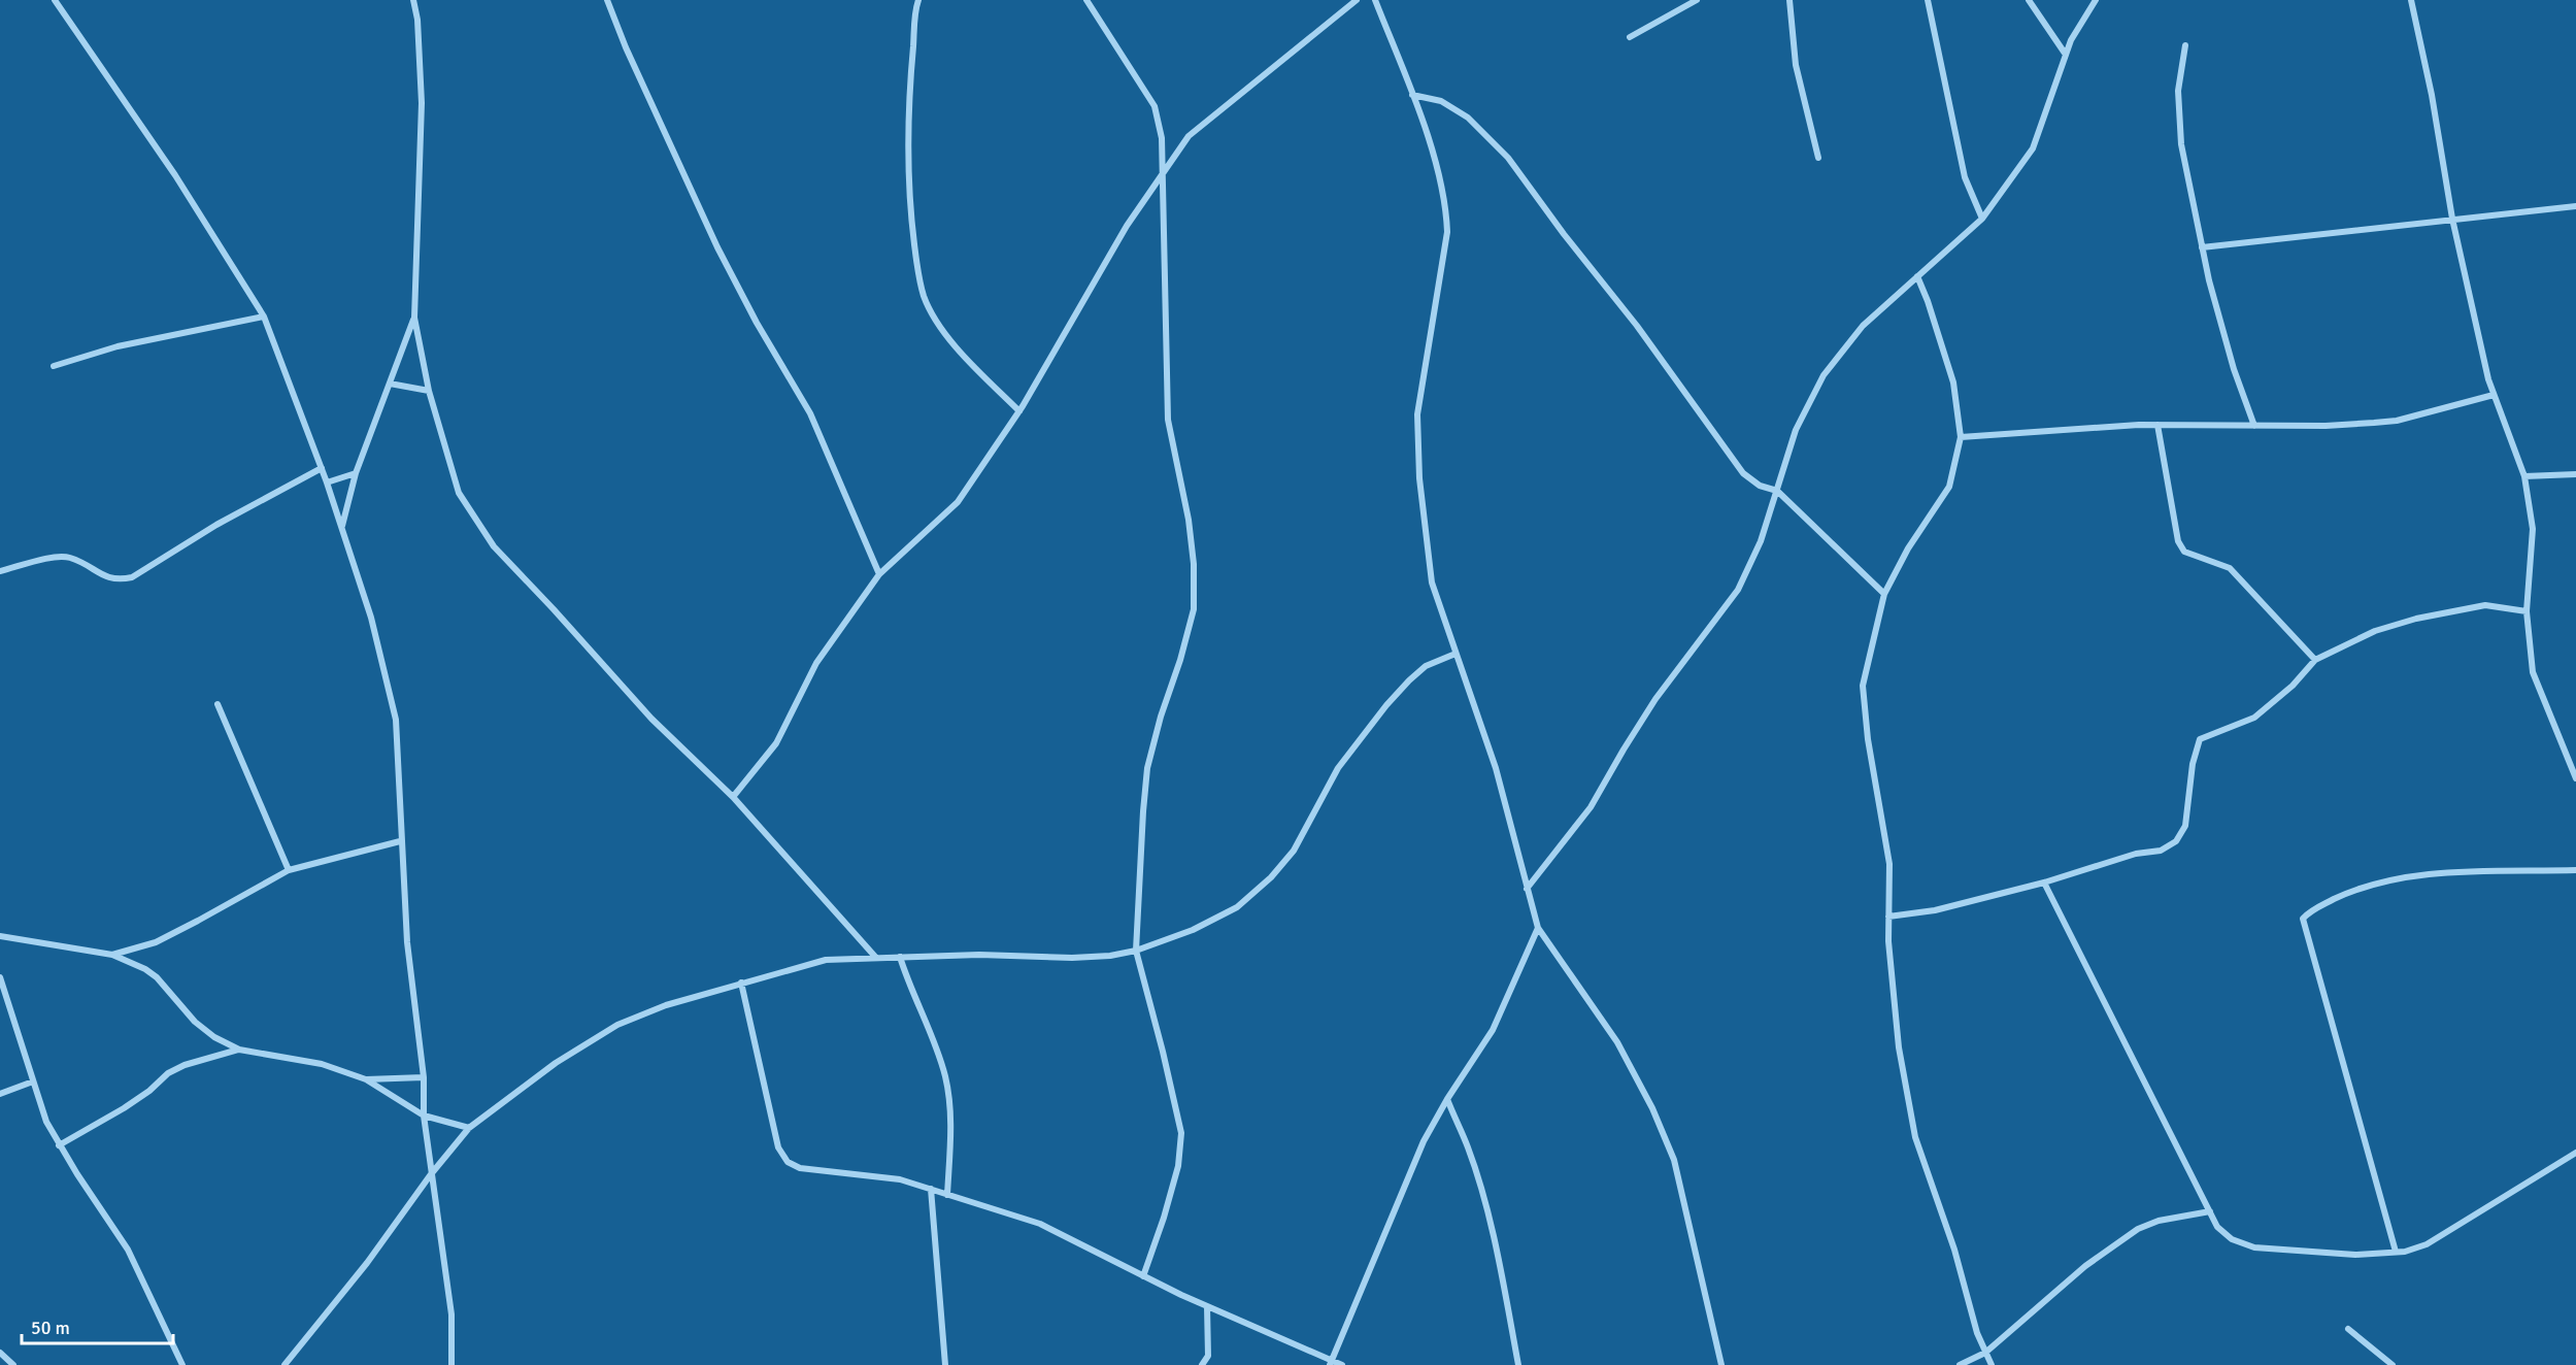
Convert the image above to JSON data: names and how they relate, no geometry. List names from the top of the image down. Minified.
{"scale_bar":"50 m"}
